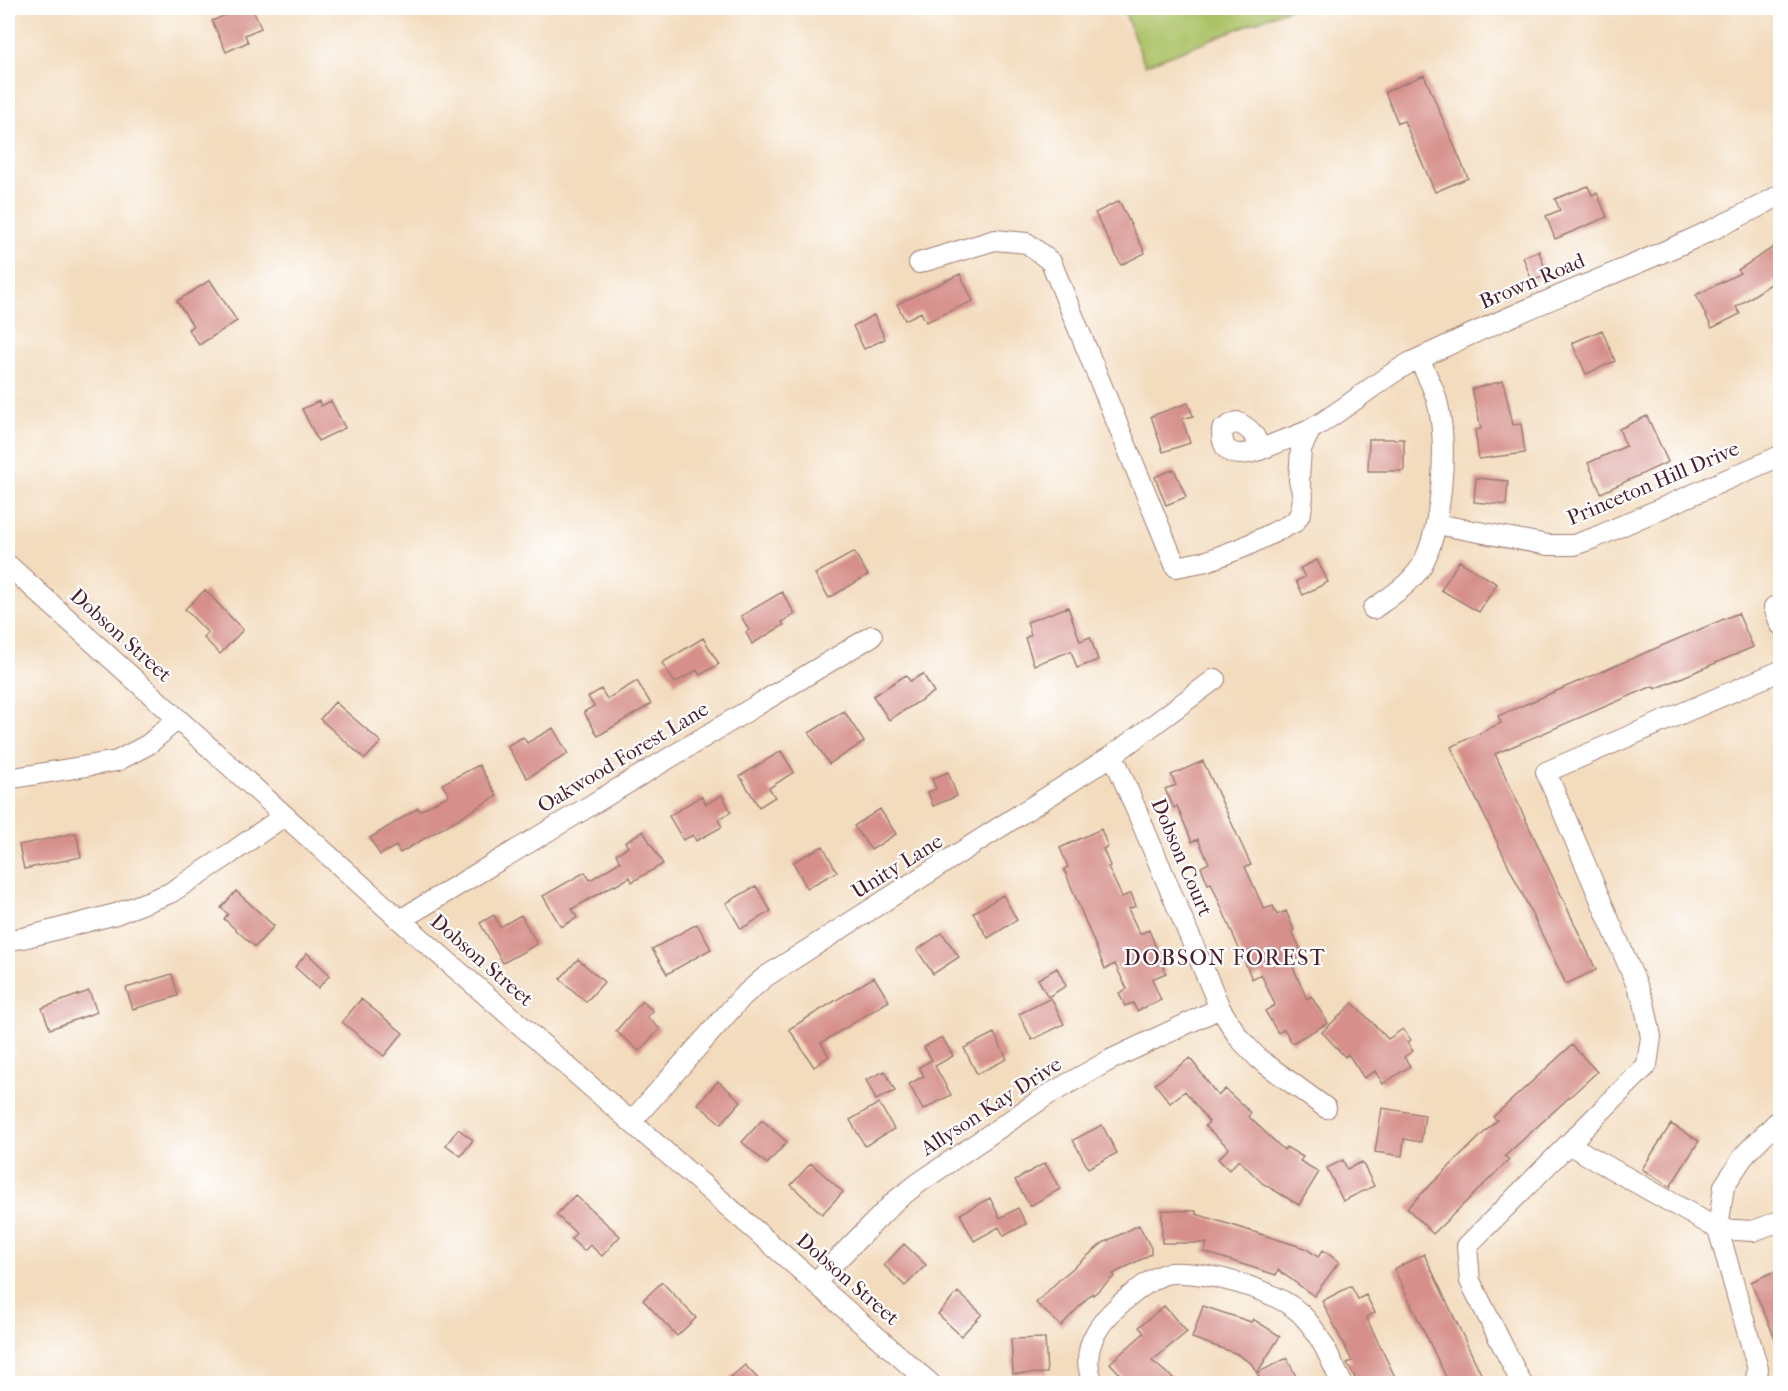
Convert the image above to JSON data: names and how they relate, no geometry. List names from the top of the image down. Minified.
{"streets":{"street":["Brown Road","Princeton Hill Drive","Dobson Street","Oakwood Forest Lane","Dobson Court","Unity Lane","Allyson Kay Drive"]},"crossings":[["Dobson Street","Oakwood Forest Lane"],["Dobson Street","Unity Lane"],["Dobson Street","Allyson Kay Drive"],["Dobson Court","Unity Lane"],["Dobson Court","Allyson Kay Drive"]],"districts":["DOBSON FOREST"]}
